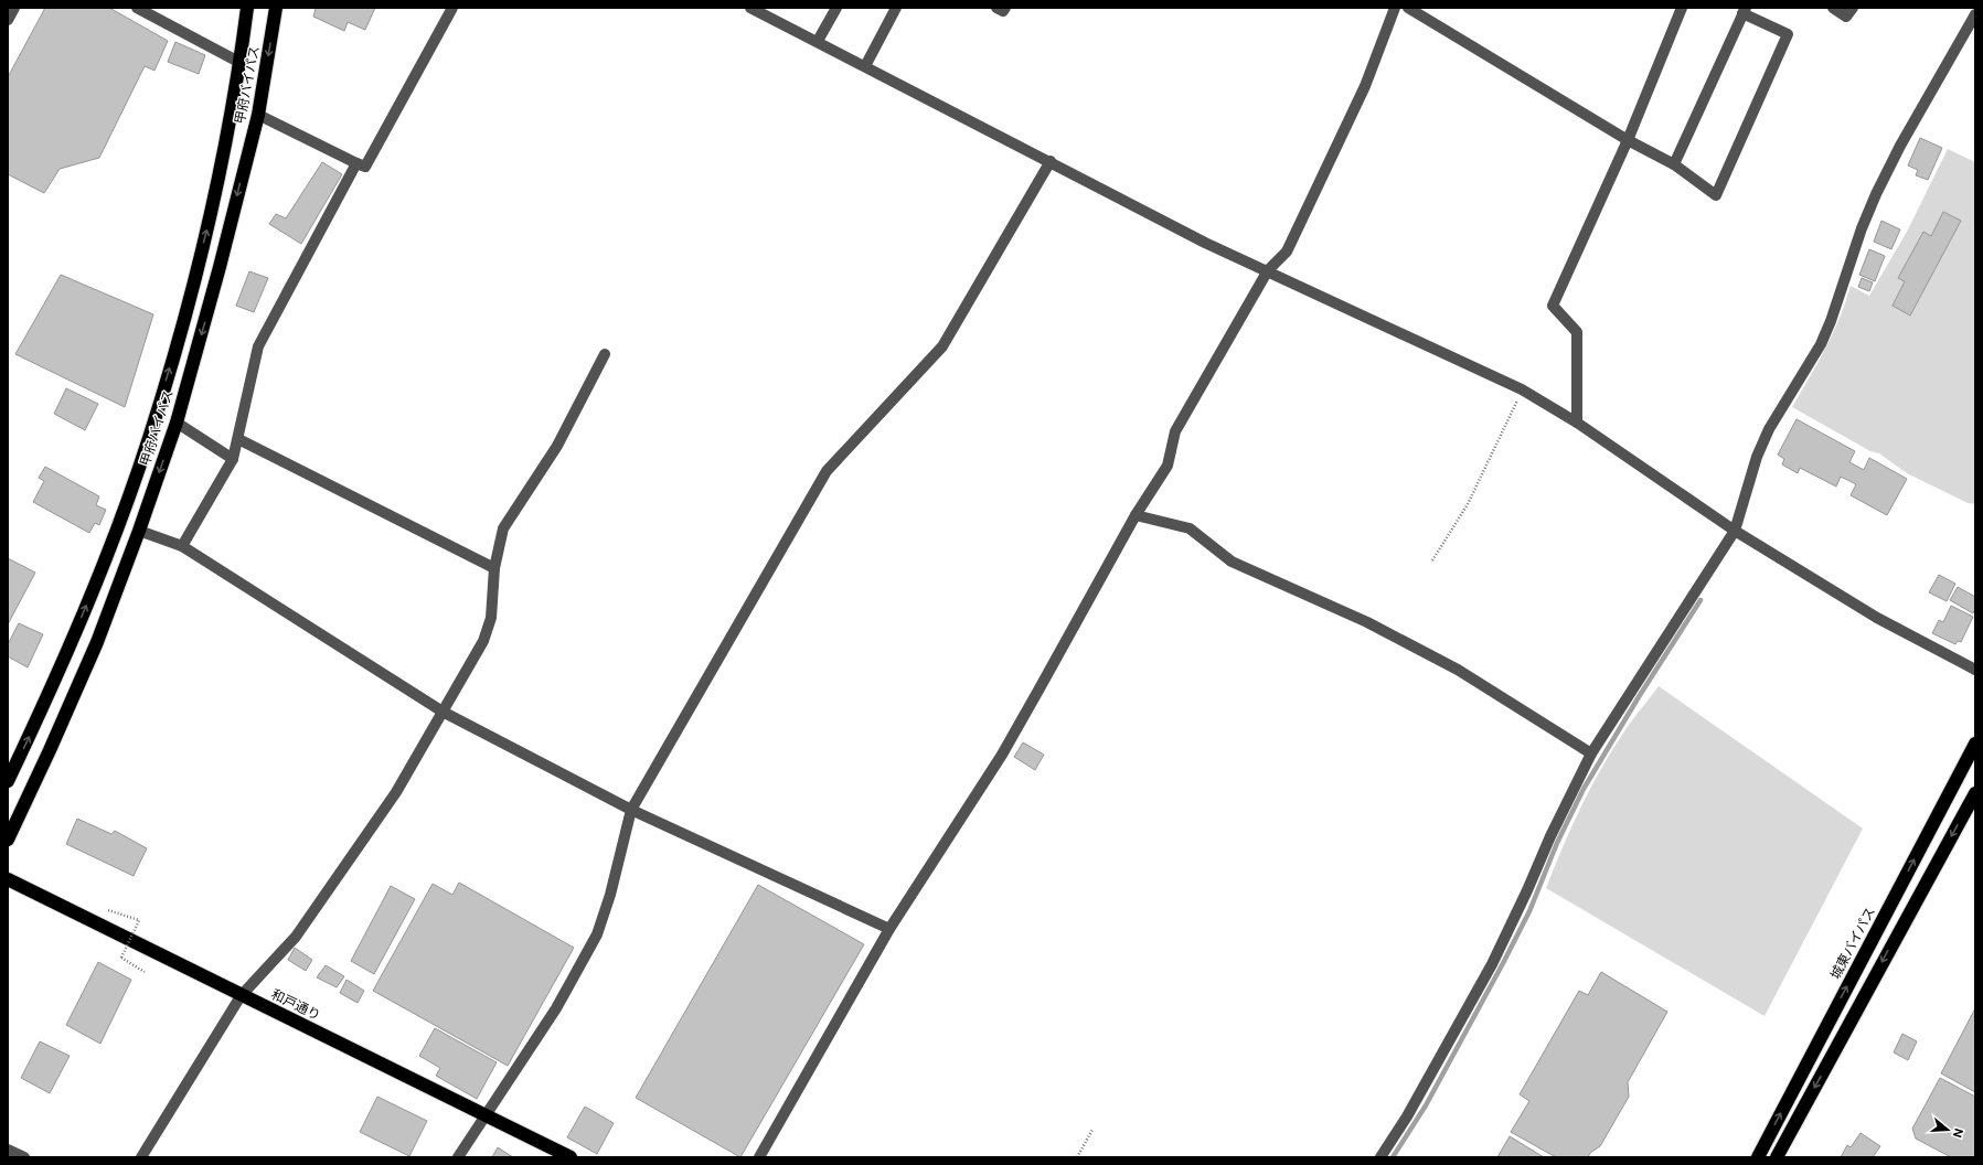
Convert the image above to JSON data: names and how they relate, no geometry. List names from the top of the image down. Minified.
{"streets":{"highway":["甲府バイパス","城東バイパス","和戸通り"]},"north":"right"}
